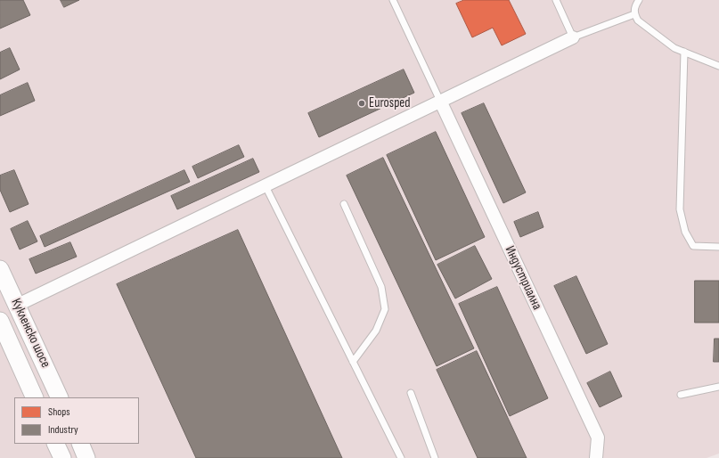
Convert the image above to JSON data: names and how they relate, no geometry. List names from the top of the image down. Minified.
{"streets":{"main road":["Кукленско шосе"],"street":["Индустриална"]},"places":["Eurosped"],"legend":["Shops","Industry"]}
